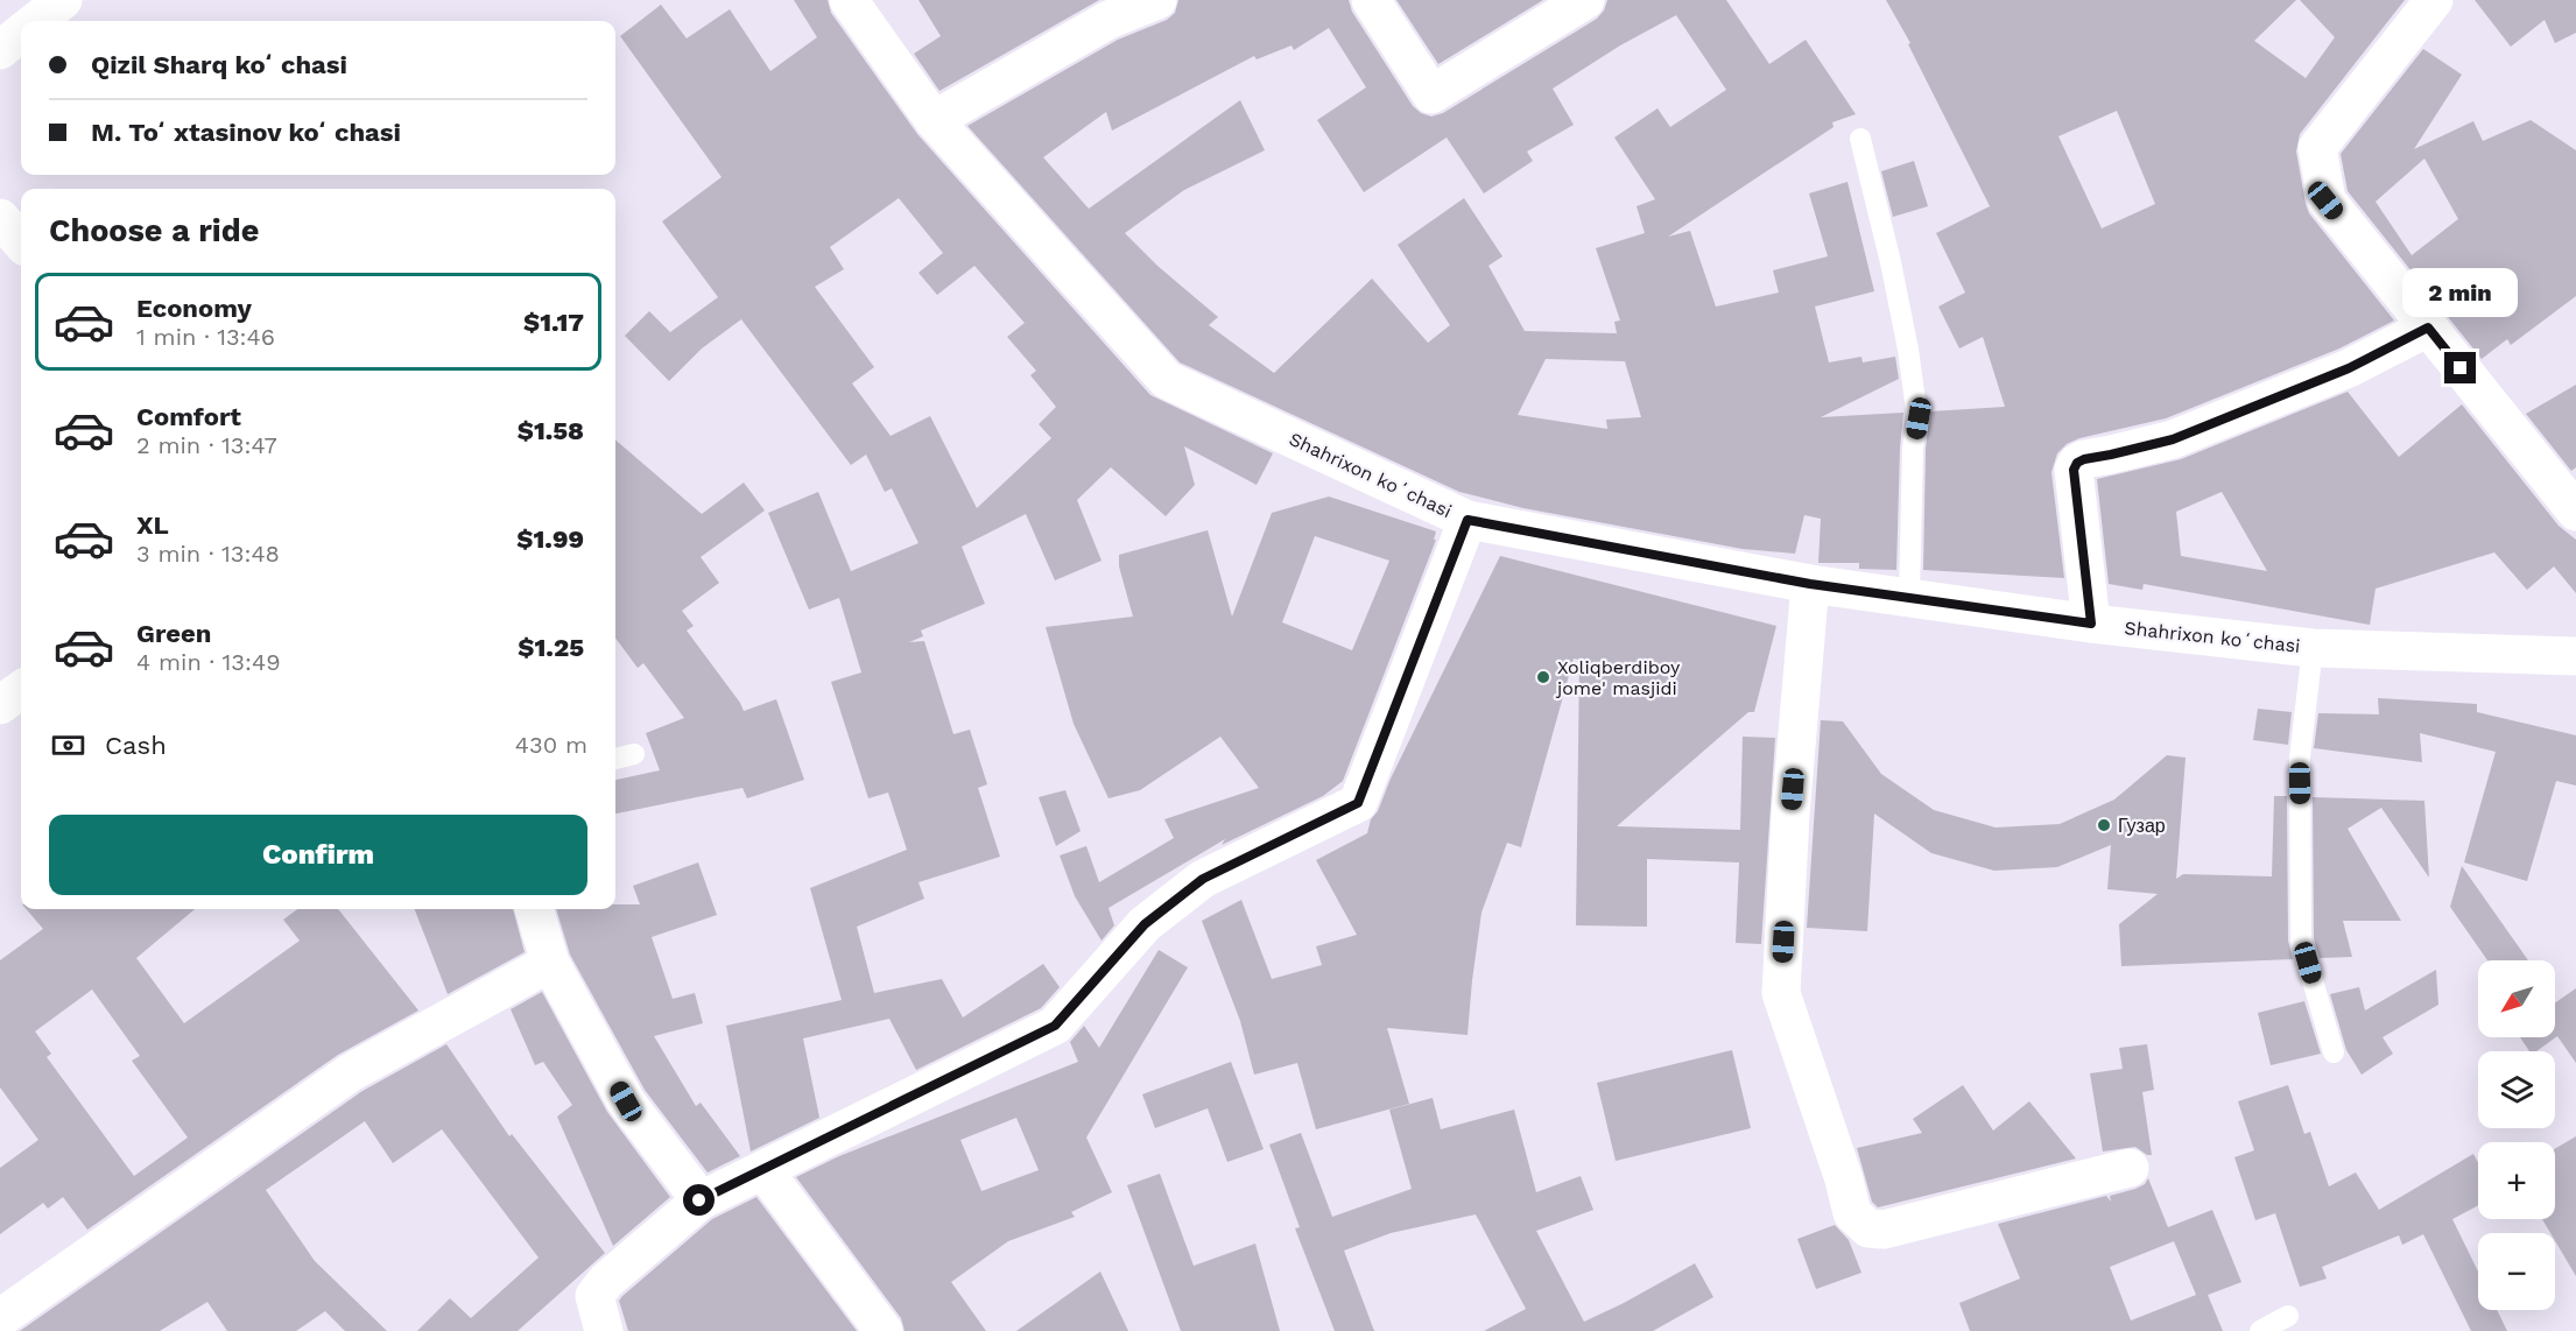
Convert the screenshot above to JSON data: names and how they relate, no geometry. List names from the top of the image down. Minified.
{"streets":{"street":["Shahrixon koʻchasi"]},"places":["Xoliqberdiboy jome' masjidi","Гузар"],"north":"bottom left","page":{"banner":["Qizil Sharq koʻchasi","M. Toʻxtasinov koʻchasi"],"heading":"Choose a ride","bubble":"2 min","list":[{"name":"Economy","note":"1 min · 13:46","value":"$1.17"},{"name":"Comfort","note":"2 min · 13:47","value":"$1.58"},{"name":"XL","note":"3 min · 13:48","value":"$1.99"},{"name":"Green","note":"4 min · 13:49","value":"$1.25"}],"pay":["Cash","430 m"],"buttons":"Confirm","map_buttons":["+","−"]}}
